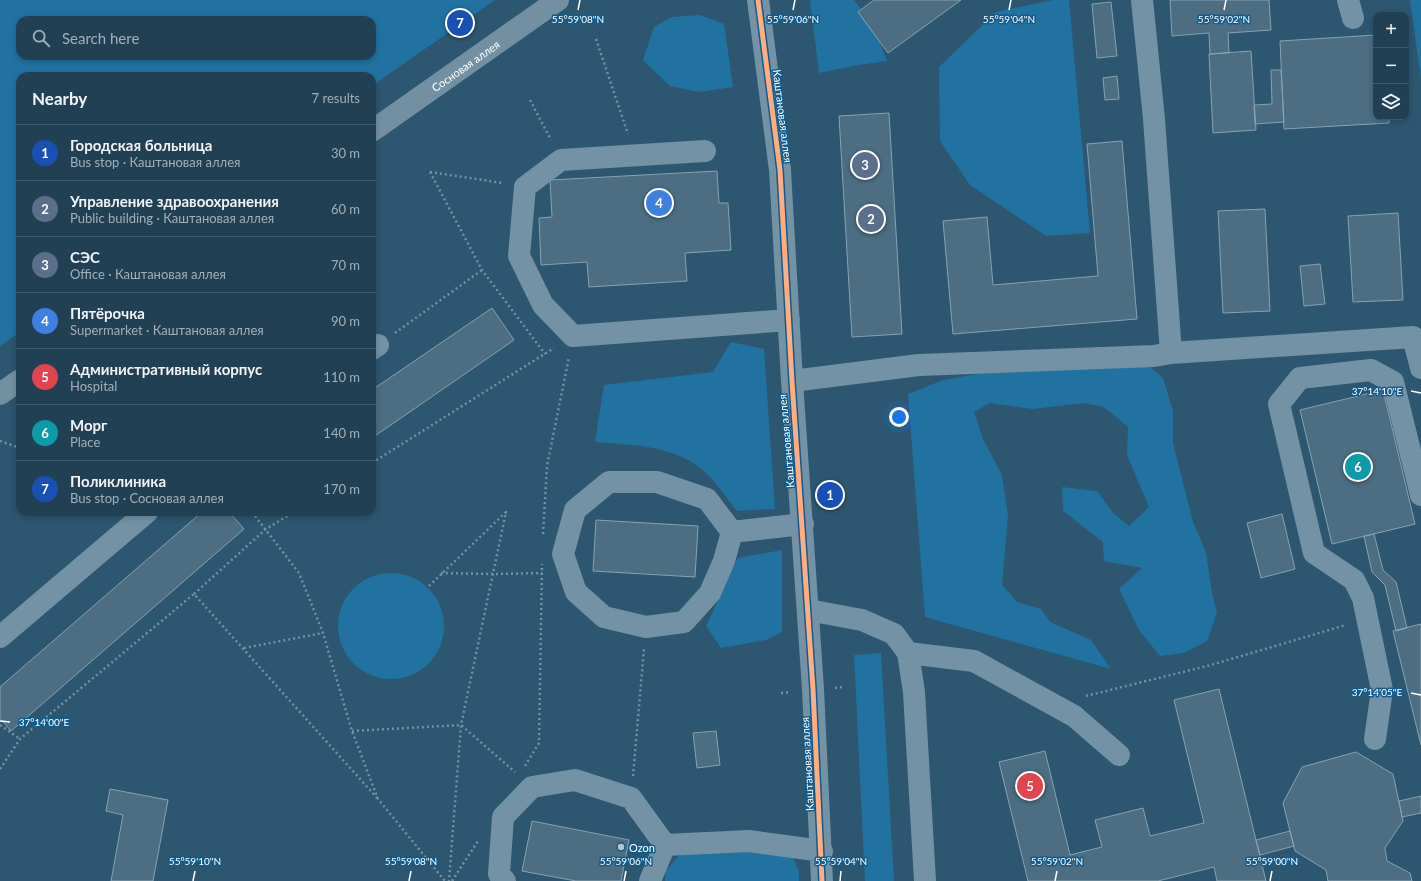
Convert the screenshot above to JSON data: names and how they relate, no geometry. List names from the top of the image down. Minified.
{"streets":{"main road":["Сосновая аллея"],"street":["Каштановая аллея"]},"places":["Ozon"],"page":{"pins":["7","3","4","2","6","1","5"],"map_buttons":["+","−"],"search":"Search here","heading":["Nearby","7 results"],"list":[{"mark":"1","name":"Городская больница","note":"Bus stop · Каштановая аллея","value":"30 m"},{"mark":"2","name":"Управление здравоохранения","note":"Public building · Каштановая аллея","value":"60 m"},{"mark":"3","name":"СЭС","note":"Office · Каштановая аллея","value":"70 m"},{"mark":"4","name":"Пятёрочка","note":"Supermarket · Каштановая аллея","value":"90 m"},{"mark":"5","name":"Административный корпус","note":"Hospital","value":"110 m"},{"mark":"6","name":"Морг","note":"Place","value":"140 m"},{"mark":"7","name":"Поликлиника","note":"Bus stop · Сосновая аллея","value":"170 m"}]},"coordinates":["55°59'08\"N","55°59'06\"N","55°59'04\"N","55°59'02\"N","37°14'10\"E","37°14'05\"E","37°14'00\"E","55°59'10\"N","55°59'00\"N"]}
